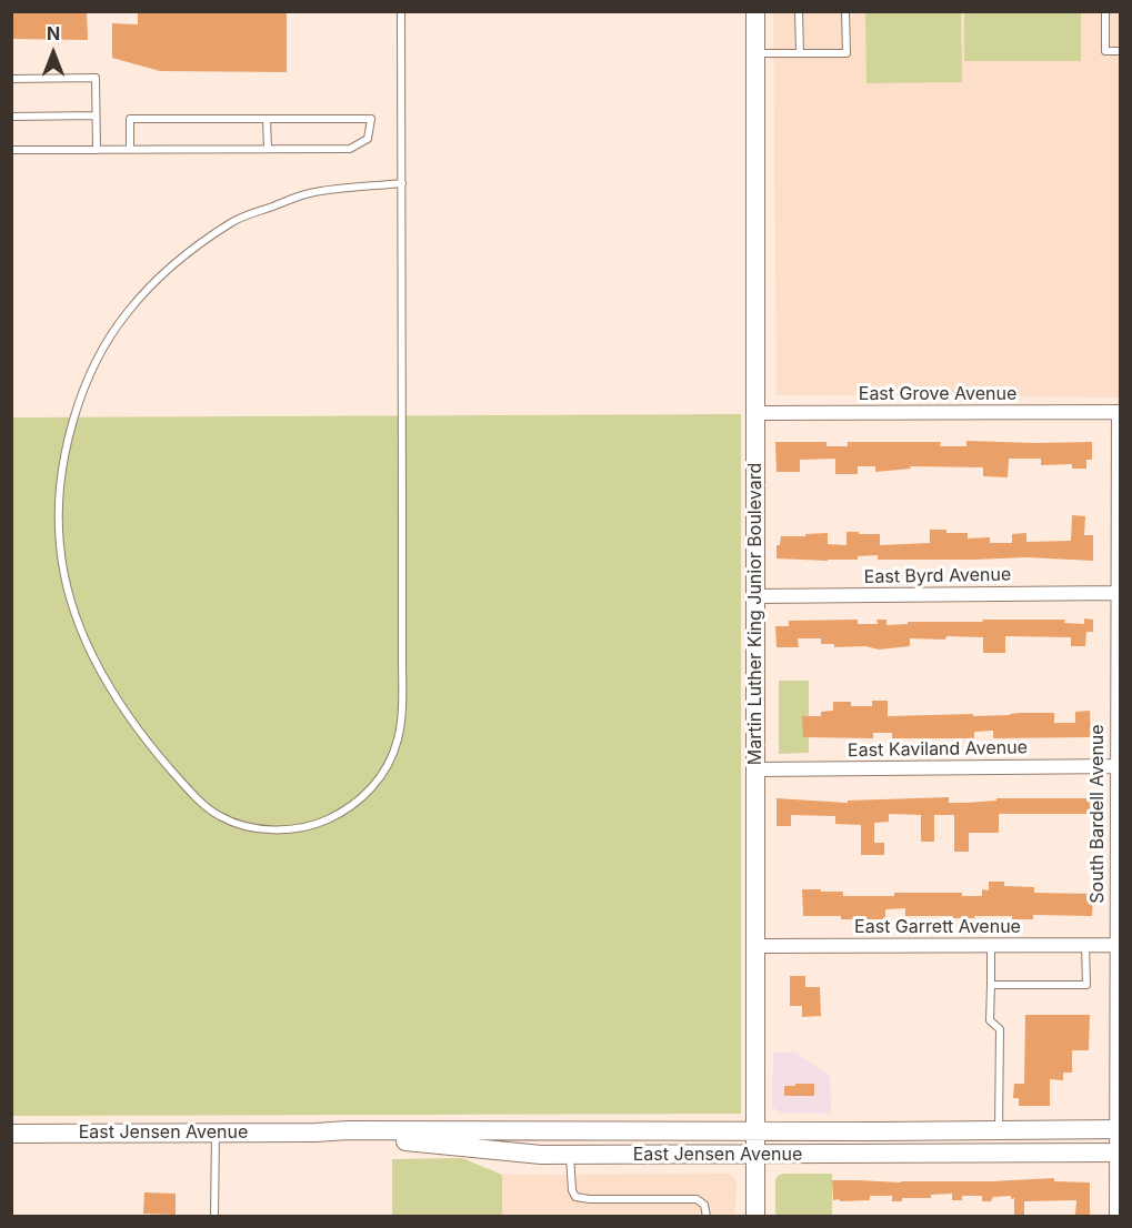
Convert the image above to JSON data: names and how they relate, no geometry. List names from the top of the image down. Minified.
{"streets":{"street":["East Grove Avenue","East Byrd Avenue","Martin Luther King Junior Boulevard","East Kaviland Avenue","South Bardell Avenue","East Garrett Avenue","East Jensen Avenue"]},"crossings":[["East Grove Avenue","Martin Luther King Junior Boulevard"],["East Grove Avenue","South Bardell Avenue"],["East Byrd Avenue","Martin Luther King Junior Boulevard"],["East Byrd Avenue","South Bardell Avenue"],["Martin Luther King Junior Boulevard","East Kaviland Avenue"],["Martin Luther King Junior Boulevard","East Garrett Avenue"],["Martin Luther King Junior Boulevard","East Jensen Avenue"],["East Kaviland Avenue","South Bardell Avenue"],["South Bardell Avenue","East Garrett Avenue"],["South Bardell Avenue","East Jensen Avenue"]],"north":"top"}
